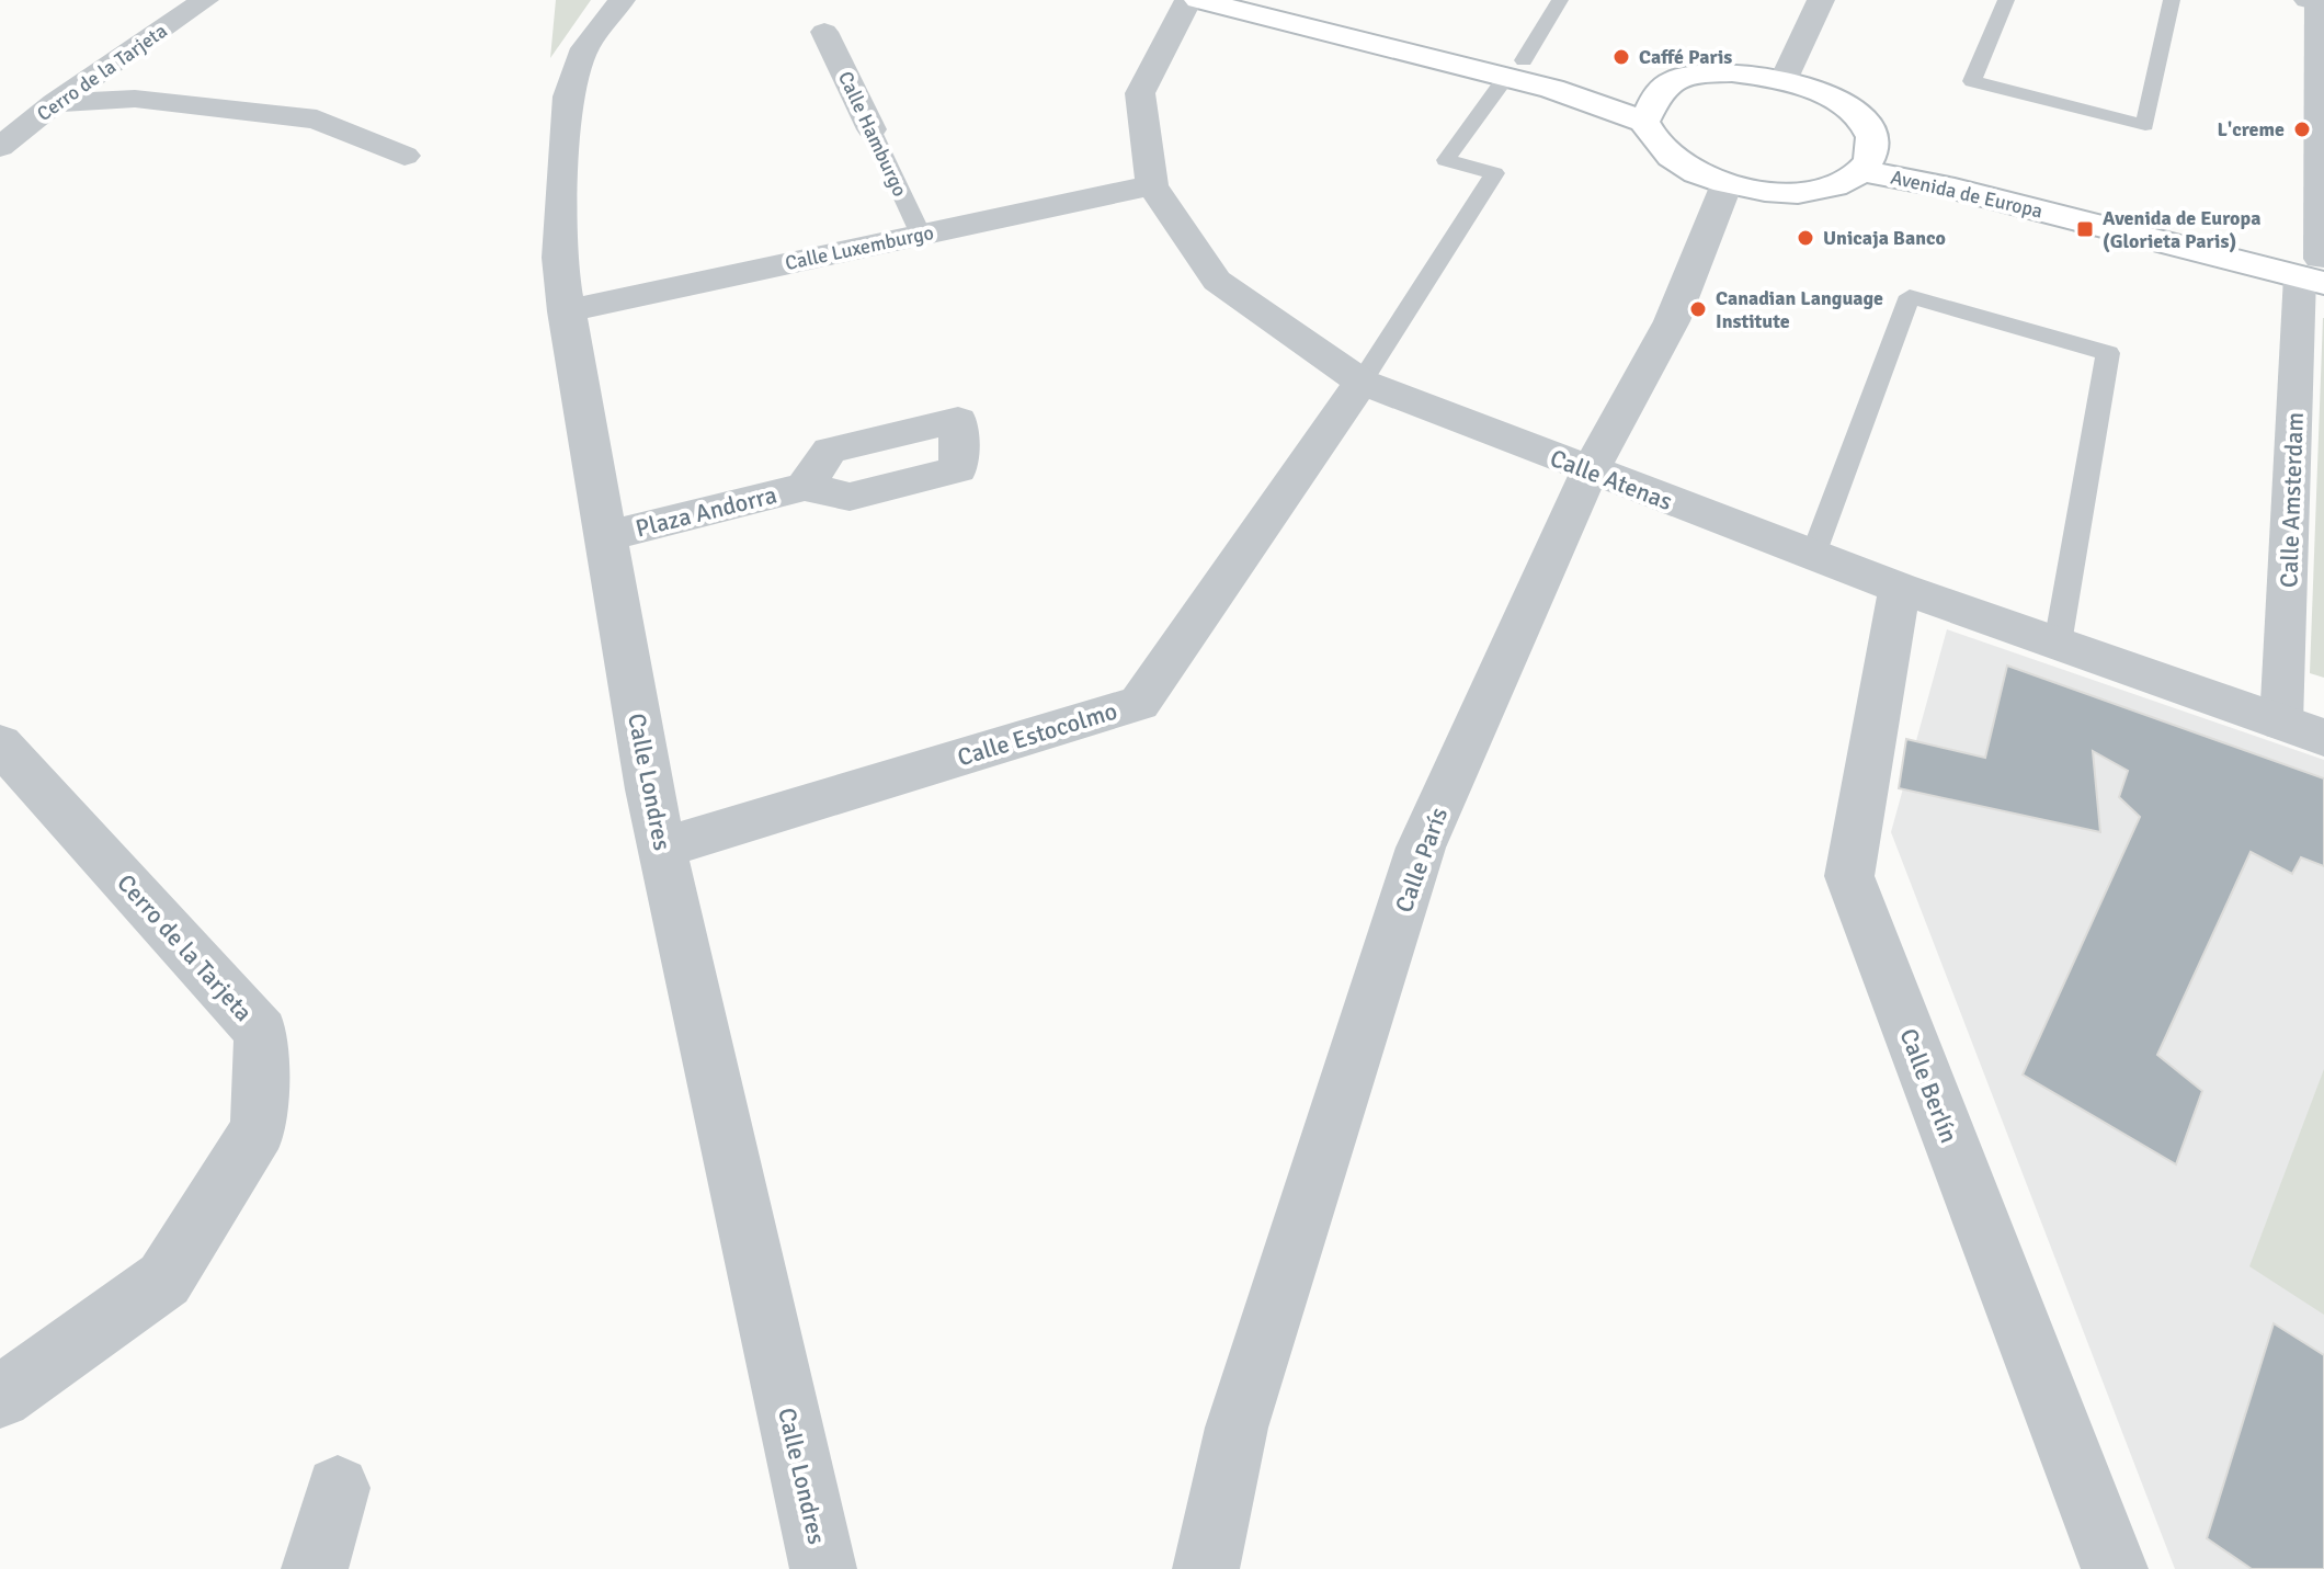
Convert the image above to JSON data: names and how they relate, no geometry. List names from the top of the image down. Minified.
{"streets":{"main road":["Avenida de Europa"],"street":["Cerro de la Tarjeta","Calle Hamburgo","Calle Luxemburgo","Calle Atenas","Calle Amsterdam","Plaza Andorra","Calle Estocolmo","Calle Londres","Calle París","Calle Berlín"]},"crossings":[["Calle Hamburgo","Calle Luxemburgo"],["Avenida de Europa","Calle Amsterdam"],["Calle Luxemburgo","Calle Atenas"],["Calle Luxemburgo","Calle Londres"],["Calle Atenas","Calle Amsterdam"],["Calle Atenas","Calle Estocolmo"],["Calle Atenas","Calle París"],["Calle Atenas","Calle Berlín"],["Plaza Andorra","Calle Londres"],["Calle Estocolmo","Calle Londres"]],"places":{"other":["Caffé Paris","L'creme","Unicaja Banco","Canadian Language Institute"],"transit":["Avenida de Europa (Glorieta Paris)"]}}
